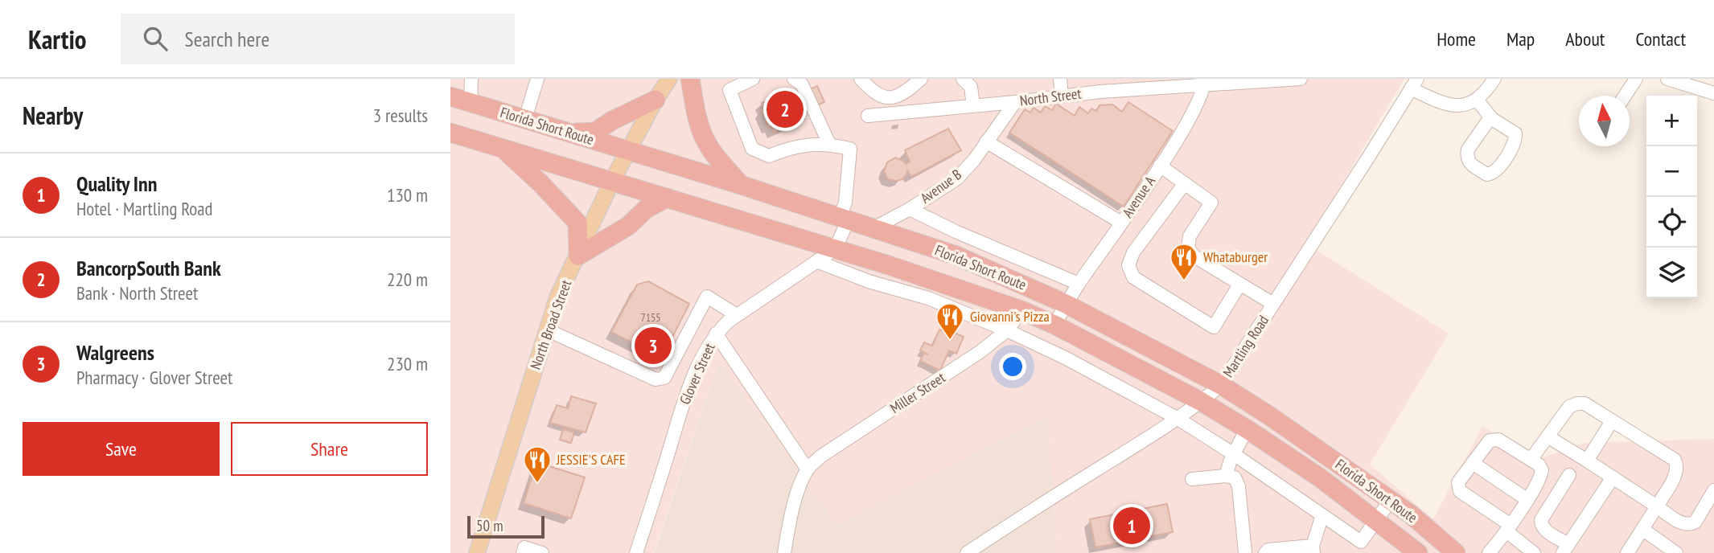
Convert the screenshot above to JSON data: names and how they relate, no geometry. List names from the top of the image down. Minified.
{"streets":{"highway":["Florida Short Route"],"main road":["North Broad Street"],"street":["North Street","Avenue B","Avenue A","Martling Road","Glover Street","Miller Street"]},"crossings":[["North Street","Avenue B"],["North Street","Avenue A"],["Florida Short Route","Avenue B"],["Florida Short Route","Avenue A"],["Florida Short Route","North Broad Street"],["Florida Short Route","Martling Road"],["Florida Short Route","Glover Street"],["Florida Short Route","Miller Street"]],"places":{"restaurant":["Whataburger","Giovanni's Pizza","JESSIE'S CAFE"]},"house_numbers":["7155"],"scale_bar":"50 m","north":"top","page":{"header":"Kartio","search":"Search here","nav":["Home","Map","About","Contact"],"heading":["Nearby","3 results"],"pins":["2","3","1"],"map_buttons":["+","−"],"list":[{"mark":"1","name":"Quality Inn","note":"Hotel · Martling Road","value":"130 m"},{"mark":"2","name":"BancorpSouth Bank","note":"Bank · North Street","value":"220 m"},{"mark":"3","name":"Walgreens","note":"Pharmacy · Glover Street","value":"230 m"}],"buttons":["Save","Share"],"scale":"50 m"}}
